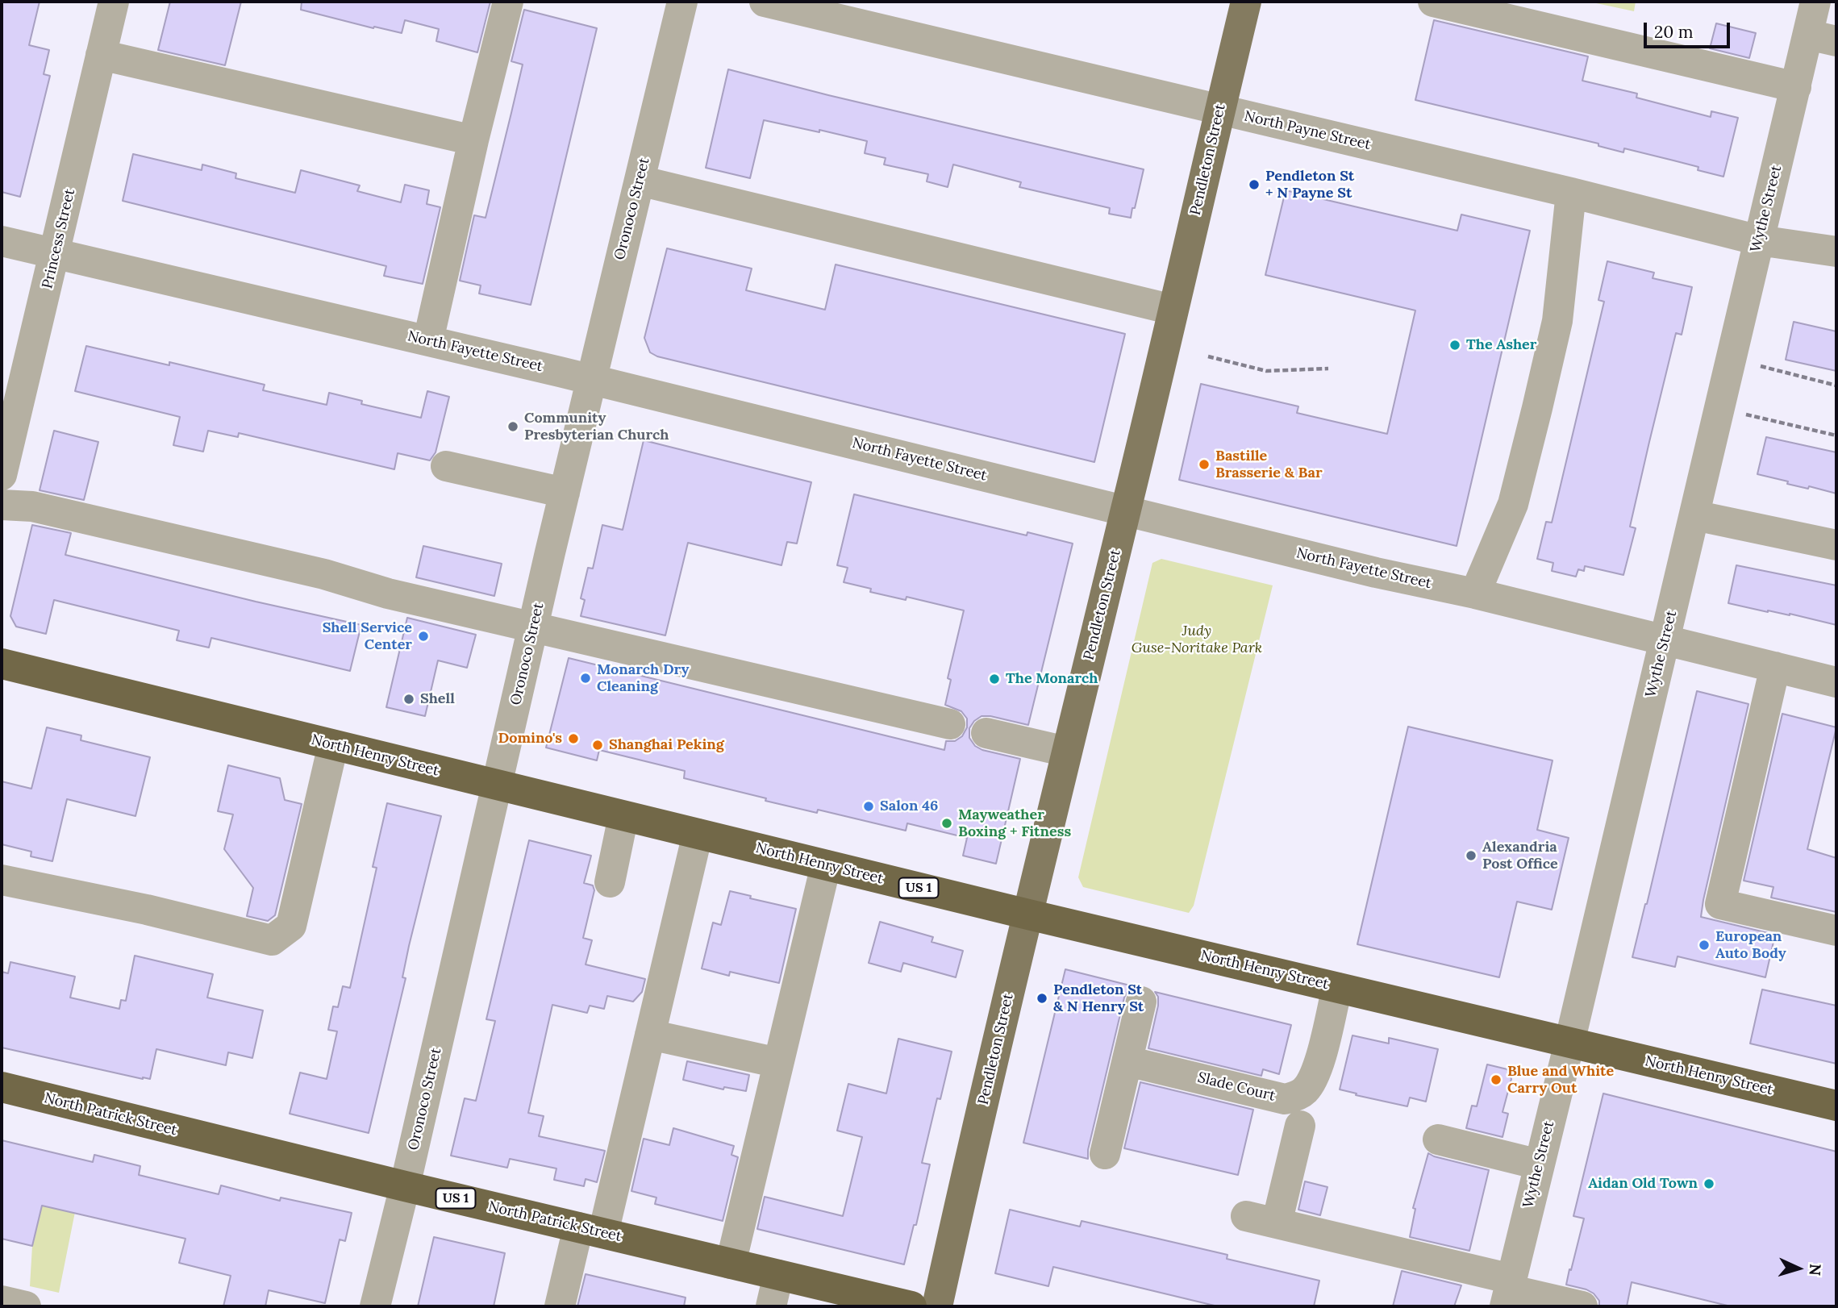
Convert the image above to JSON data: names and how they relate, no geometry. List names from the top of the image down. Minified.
{"streets":{"highway":["North Henry Street","US 1","North Patrick Street"],"main road":["Pendleton Street"],"street":["North Payne Street","Oronoco Street","Wythe Street","Princess Street","North Fayette Street","Slade Court"]},"crossings":[["North Payne Street","Pendleton Street"],["North Payne Street","Wythe Street"],["Pendleton Street","North Fayette Street"],["Pendleton Street","North Henry Street"],["Oronoco Street","North Fayette Street"],["Oronoco Street","North Henry Street"],["Oronoco Street","North Patrick Street"],["Wythe Street","North Fayette Street"],["Wythe Street","North Henry Street"],["Princess Street","North Fayette Street"],["North Henry Street","Slade Court"]],"parks":["Judy Guse-Noritake Park"],"places":["Pendleton St + N Payne St","The Asher","Community Presbyterian Church","Bastille Brasserie & Bar","Shell Service Center","Monarch Dry Cleaning","The Monarch","Shell","Domino's","Shanghai Peking","Salon 46","Mayweather Boxing + Fitness","Alexandria Post Office","European Auto Body","Pendleton St & N Henry St","Blue and White Carry Out","Aidan Old Town"],"scale_bar":"20 m","north":"right"}
